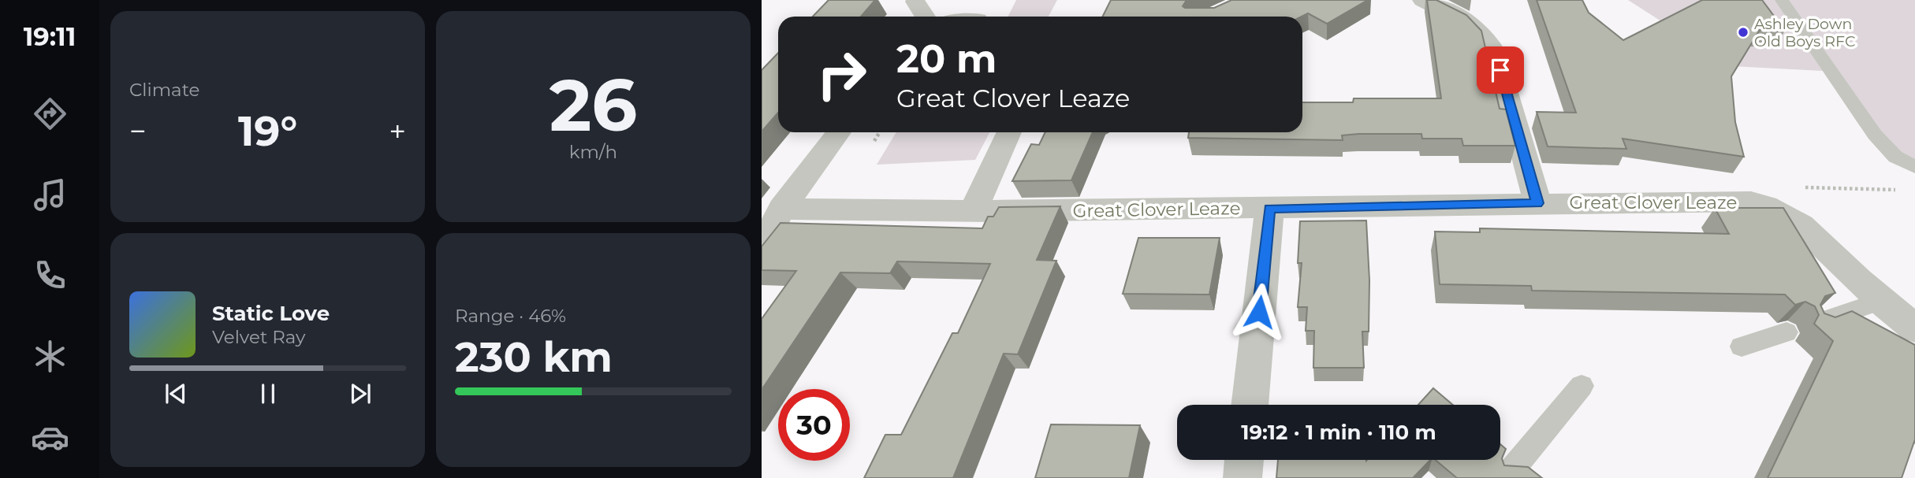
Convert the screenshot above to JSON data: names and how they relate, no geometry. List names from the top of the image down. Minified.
{"streets":{"street":["Great Clover Leaze"]},"places":["Ashley Down Old Boys RFC"],"page":{"tabs":"19:11","tile":["Climate",["26","km/h"],["Range · 46%","230 km"]],"turn":["20 m","Great Clover Leaze"],"heat":["−","19°","+"],"song":["Static Love","Velvet Ray"],"limit":"30","trip":"19:12 · 1 min · 110 m"}}
